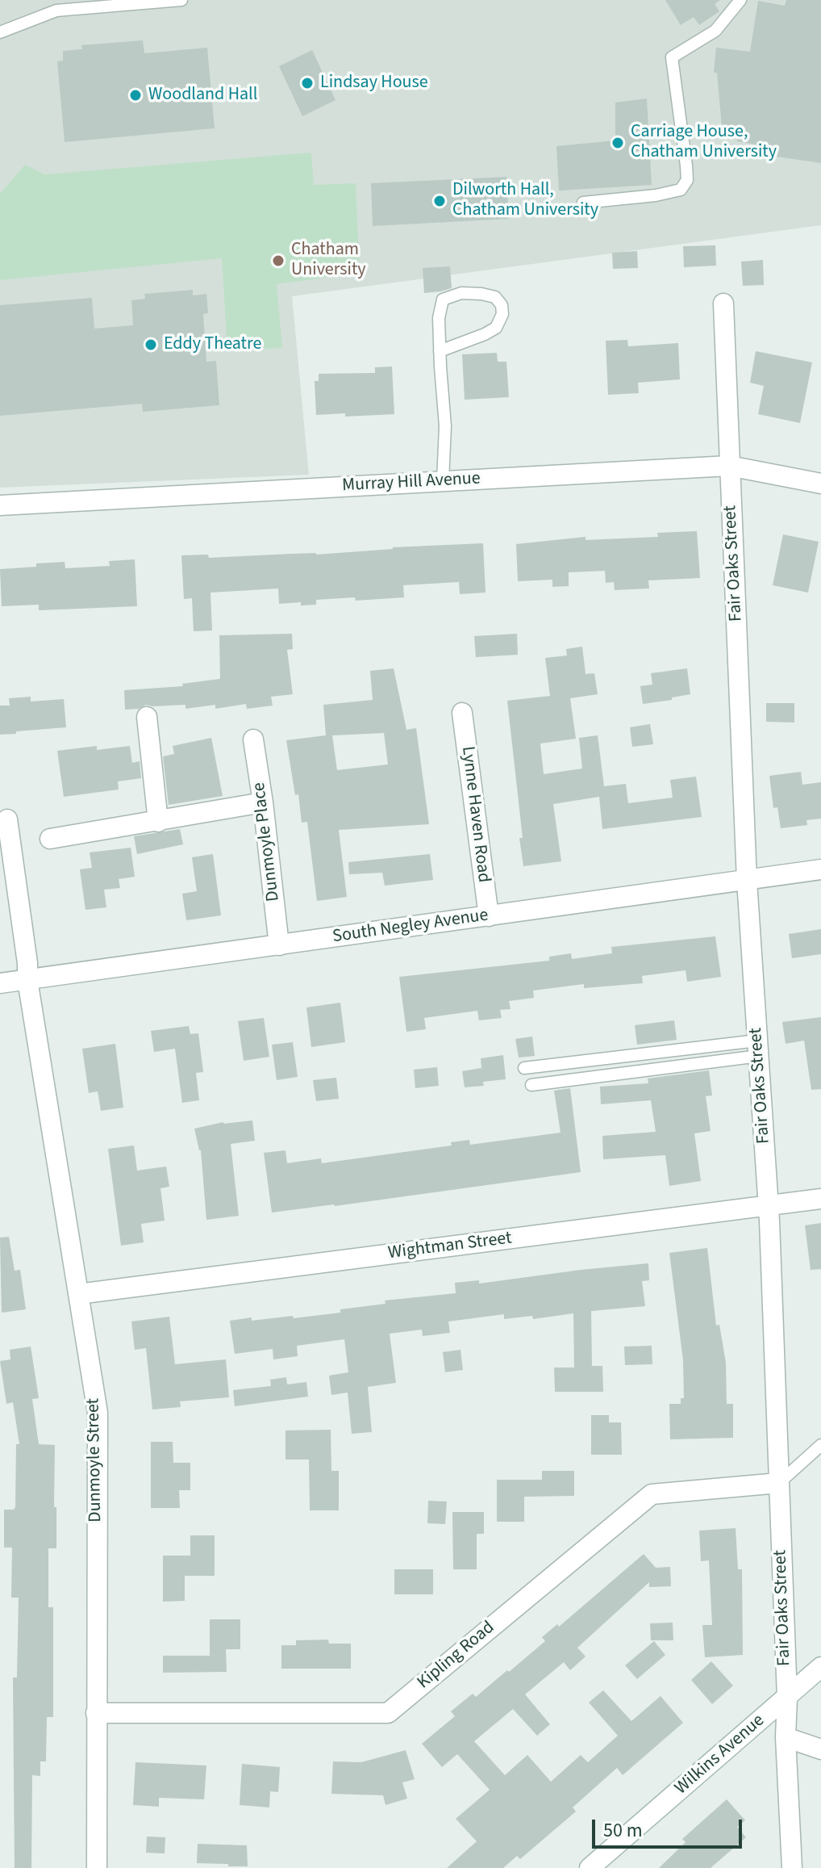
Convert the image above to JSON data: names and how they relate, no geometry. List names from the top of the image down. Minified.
{"streets":{"street":["Murray Hill Avenue","Fair Oaks Street","Lynne Haven Road","Dunmoyle Place","South Negley Avenue","Wightman Street","Dunmoyle Street","Kipling Road","Wilkins Avenue"]},"crossings":[["Murray Hill Avenue","Fair Oaks Street"],["Fair Oaks Street","South Negley Avenue"],["Fair Oaks Street","Wightman Street"],["Fair Oaks Street","Kipling Road"],["Fair Oaks Street","Wilkins Avenue"],["Lynne Haven Road","South Negley Avenue"],["Dunmoyle Place","South Negley Avenue"],["South Negley Avenue","Dunmoyle Street"],["Wightman Street","Dunmoyle Street"],["Dunmoyle Street","Kipling Road"]],"places":["Lindsay House","Woodland Hall","Carriage House, Chatham University","Dilworth Hall, Chatham University","Chatham University","Eddy Theatre"],"scale_bar":"50 m"}
